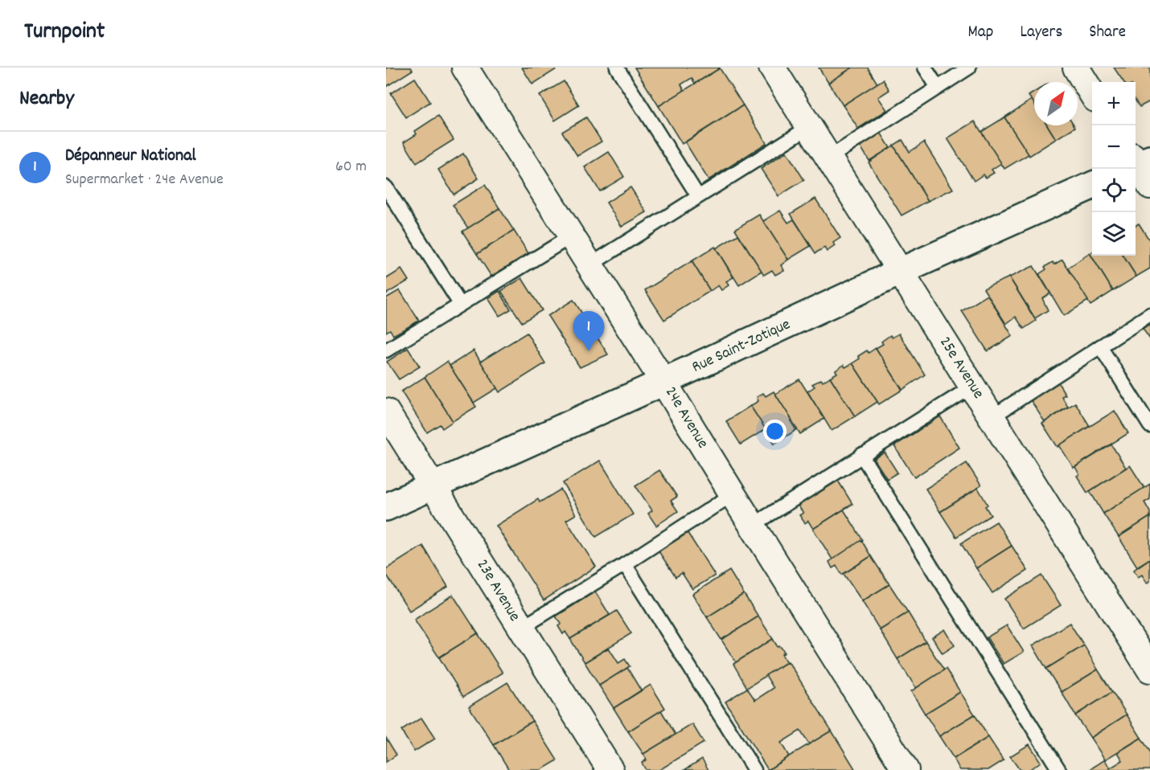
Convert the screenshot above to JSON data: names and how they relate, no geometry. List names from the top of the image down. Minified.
{"streets":{"street":["Rue Saint-Zotique","25e Avenue","24e Avenue","23e Avenue"]},"crossings":[["Rue Saint-Zotique","25e Avenue"],["Rue Saint-Zotique","24e Avenue"],["Rue Saint-Zotique","23e Avenue"]],"north":"top right","page":{"header":"Turnpoint","nav":["Map","Layers","Share"],"heading":"Nearby","map_buttons":["+","−"],"list":[{"mark":"1","name":"Dépanneur National","note":"Supermarket · 24e Avenue","value":"60 m"}],"pins":"1"}}
